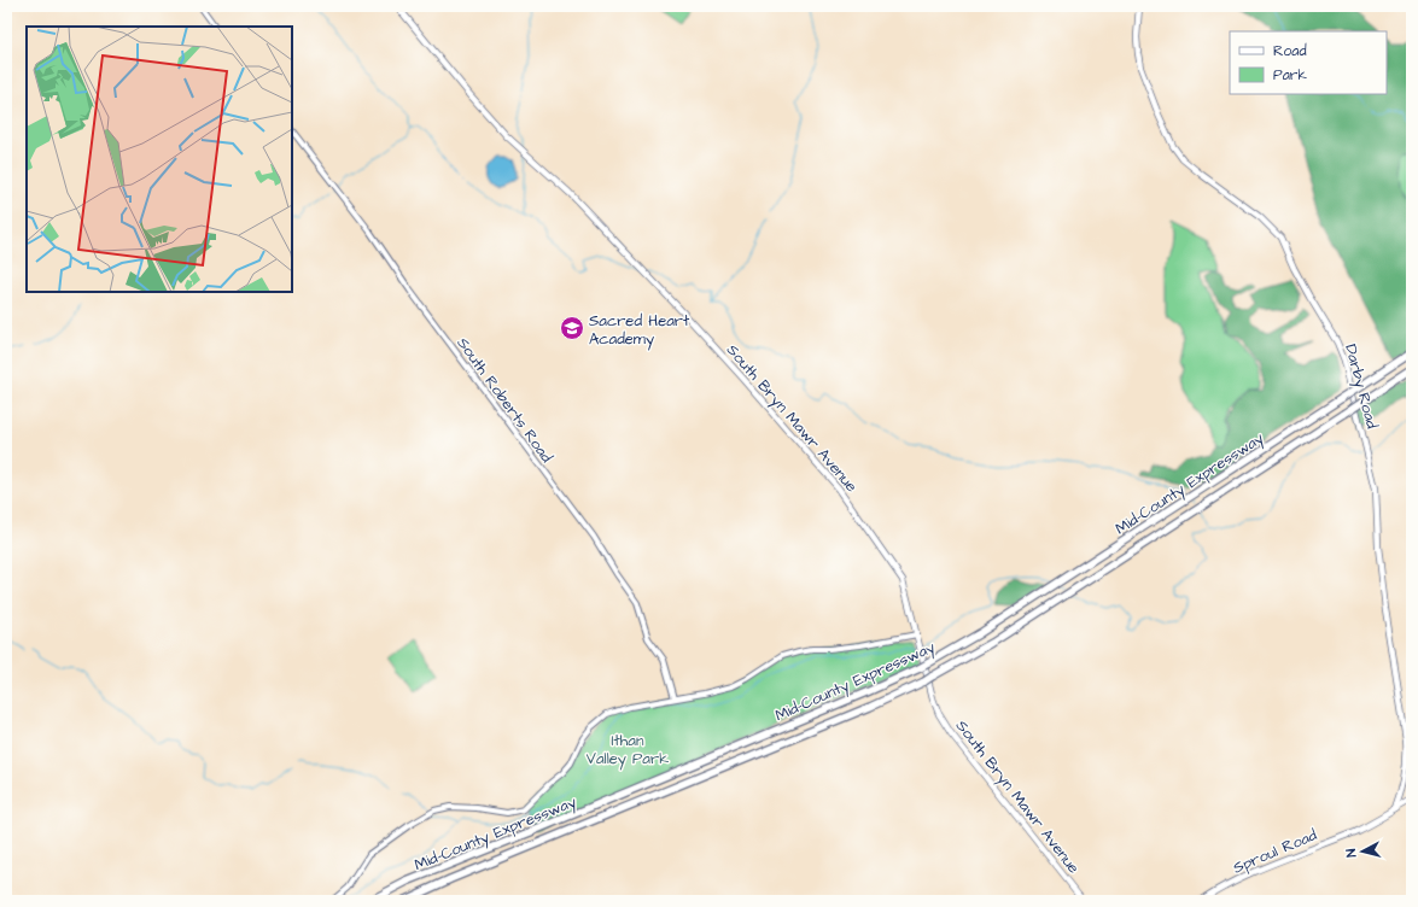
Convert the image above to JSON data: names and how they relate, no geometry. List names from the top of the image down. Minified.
{"streets":{"highway":["Mid-County Expressway"],"main road":["Darby Road","South Bryn Mawr Avenue","Sproul Road"],"street":["South Roberts Road"]},"crossings":[["Darby Road","Sproul Road"]],"parks":["Ithan Valley Park"],"places":{"school or university":["Sacred Heart Academy"]},"legend":["Road","Park"],"north":"left"}
